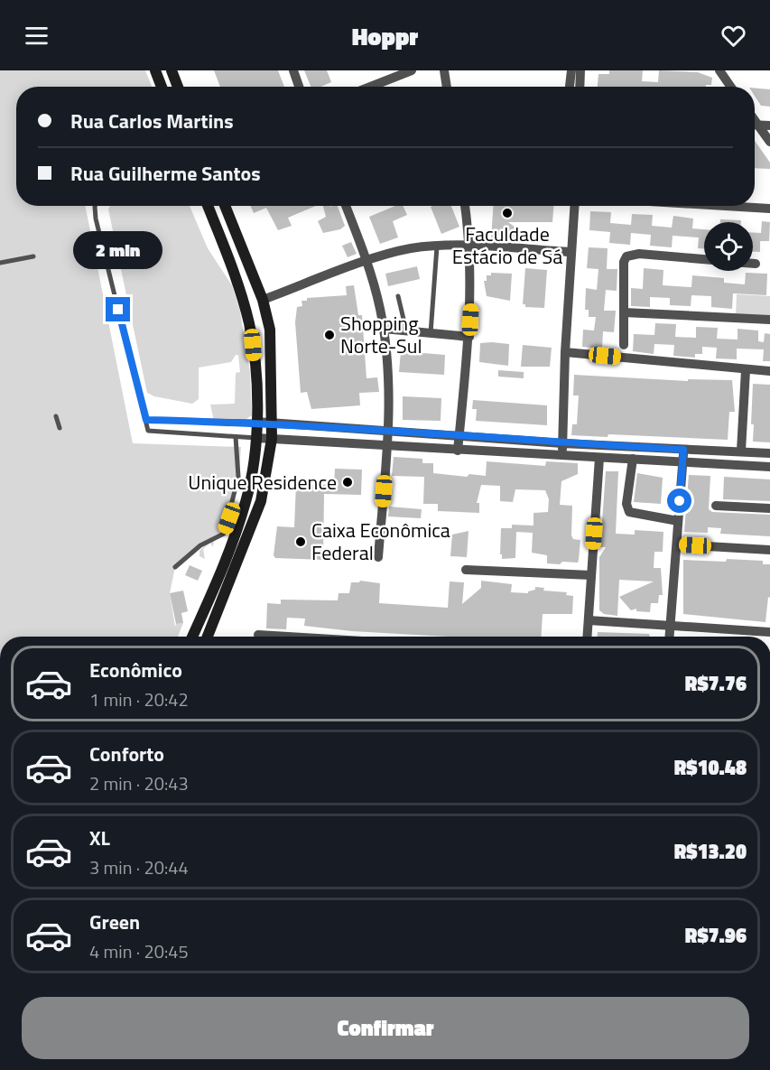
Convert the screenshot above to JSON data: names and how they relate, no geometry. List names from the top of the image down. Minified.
{"places":["Faculdade Estácio de Sá","Shopping Norte-Sul","Unique Residence","Caixa Econômica Federal"],"page":{"header":"Hoppr","banner":["Rua Carlos Martins","Rua Guilherme Santos"],"bubble":"2 min","list":[{"name":"Econômico","note":"1 min · 20:42","value":"R$7.76"},{"name":"Conforto","note":"2 min · 20:43","value":"R$10.48"},{"name":"XL","note":"3 min · 20:44","value":"R$13.20"},{"name":"Green","note":"4 min · 20:45","value":"R$7.96"}],"buttons":"Confirmar"}}
